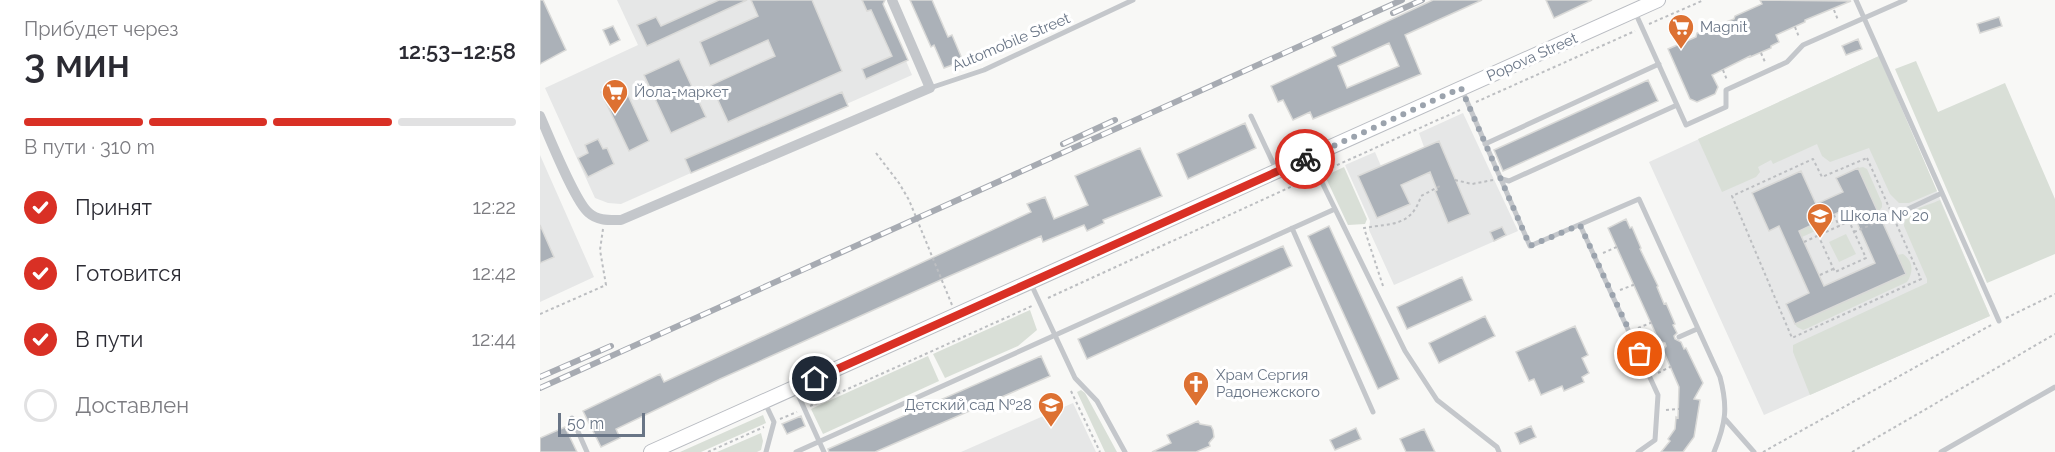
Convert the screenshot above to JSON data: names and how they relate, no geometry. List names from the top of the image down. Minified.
{"streets":{"street":["Popova Street"],"lane":["Automobile Street"]},"places":{"supermarket":["Magnit","Йола-маркет"],"school or university":["Школа № 20","Детский сад №28"],"church":["Храм Сергия Радонежского"]},"scale_bar":"50 m","page":{"heading":["3 мин","Прибудет через","12:53–12:58"],"bar":"В пути · 310 m","list":[["Принят","12:22"],["Готовится","12:42"],["В пути","12:44"],"Доставлен"],"scale":"50 m"}}
